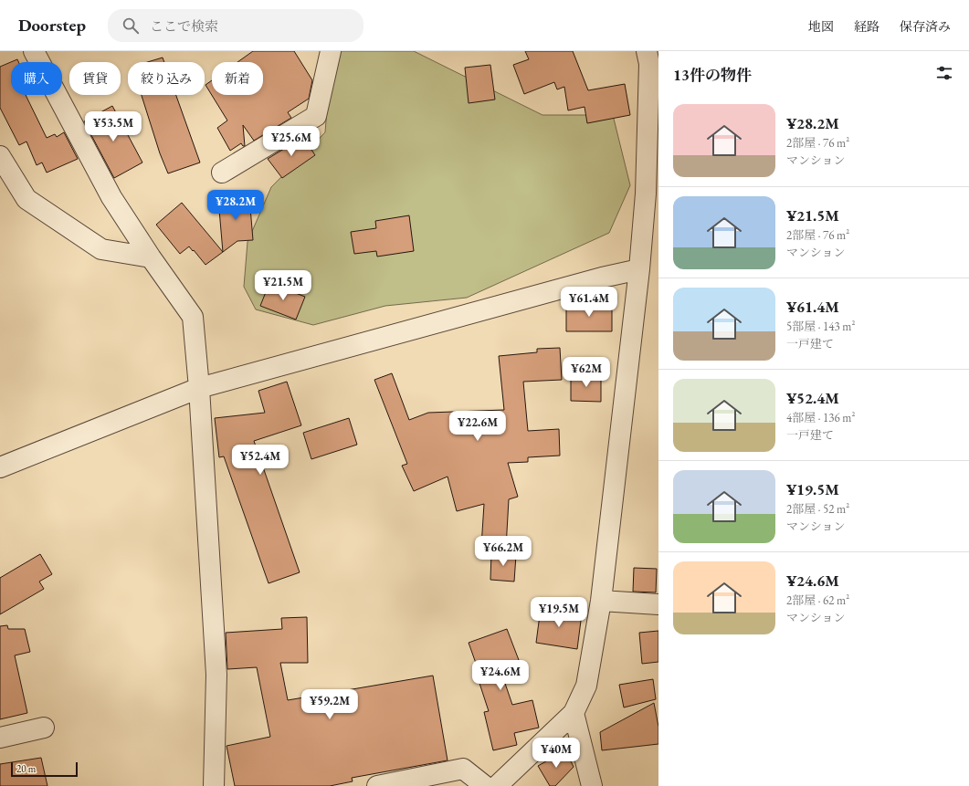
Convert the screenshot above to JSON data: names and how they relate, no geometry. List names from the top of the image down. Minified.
{"scale_bar":"20 m","page":{"header":"Doorstep","search":"ここで検索","nav":["地図","経路","保存済み"],"heading":"13件の物件","chip":["購入","賃貸","絞り込み","新着"],"list":[{"name":"¥28.2M","note":"2部屋 · 76 m² · マンション"},{"name":"¥21.5M","note":"2部屋 · 76 m² · マンション"},{"name":"¥61.4M","note":"5部屋 · 143 m² · 一戸建て"},{"name":"¥52.4M","note":"4部屋 · 136 m² · 一戸建て"},{"name":"¥19.5M","note":"2部屋 · 52 m² · マンション"},{"name":"¥24.6M","note":"2部屋 · 62 m² · マンション"}],"price":["¥53.5M","¥25.6M","¥28.2M","¥21.5M","¥61.4M","¥62M","¥22.6M","¥52.4M","¥66.2M","¥19.5M","¥24.6M","¥59.2M","¥40M"],"scale":"20 m"}}
